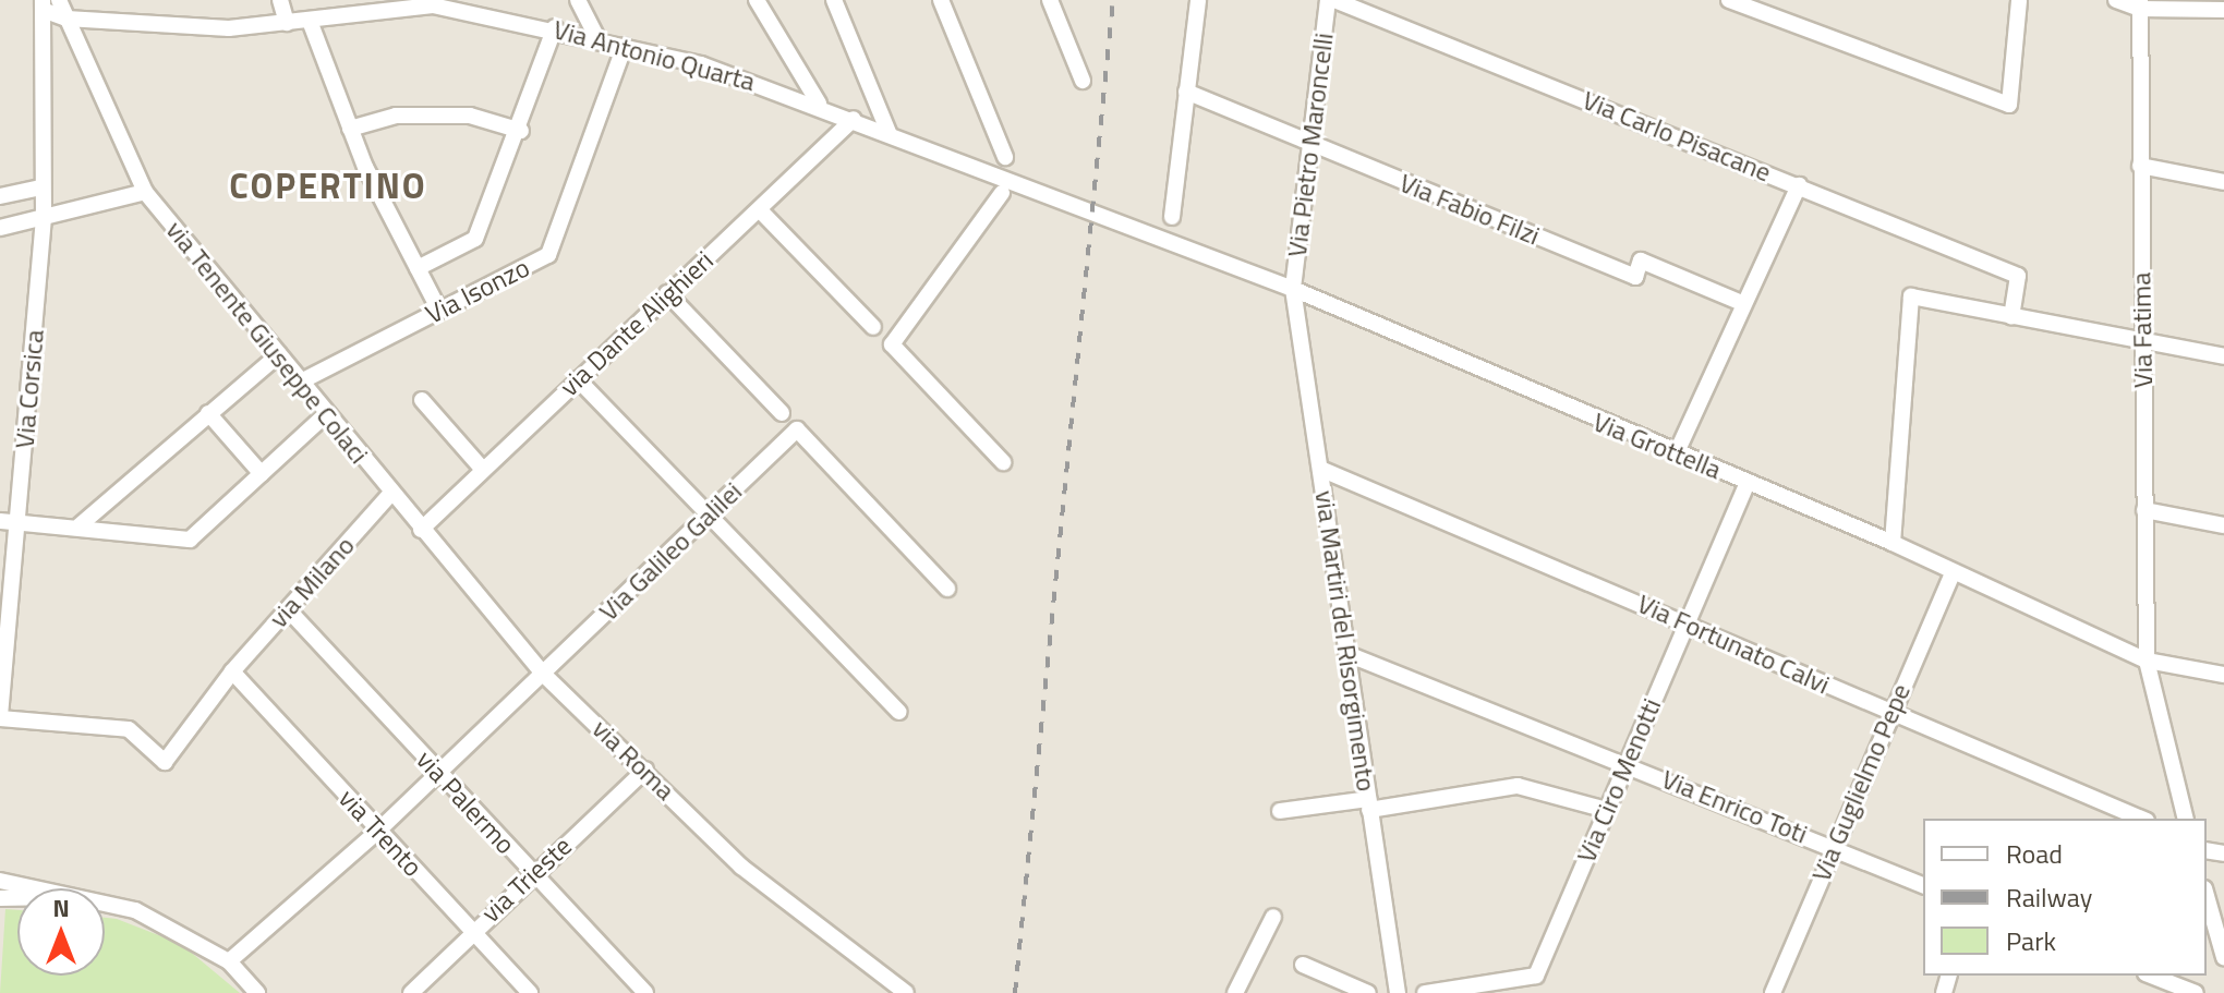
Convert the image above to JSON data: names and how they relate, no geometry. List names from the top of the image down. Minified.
{"streets":{"street":["Via Antonio Quarta","Via Carlo Pisacane","Via Pietro Maroncelli","Via Fabio Filzi","Via Isonzo","via Dante Alighieri","Via Fatima","via Tenente Giuseppe Colaci","Via Corsica","Via Grottella","Via Galileo Galilei","via Milano","via Martiri del Risorgimento","Via Fortunato Calvi","via Roma","Via Ciro Menotti","Via Guglielmo Pepe","via Palermo","Via Enrico Toti","via Trento","via Trieste"]},"crossings":[["Via Antonio Quarta","Via Isonzo"],["Via Antonio Quarta","via Dante Alighieri"],["Via Antonio Quarta","via Tenente Giuseppe Colaci"],["Via Antonio Quarta","Via Corsica"],["Via Antonio Quarta","Via Grottella"],["Via Carlo Pisacane","Via Pietro Maroncelli"],["Via Pietro Maroncelli","Via Fabio Filzi"],["Via Pietro Maroncelli","Via Grottella"],["Via Pietro Maroncelli","via Martiri del Risorgimento"],["Via Isonzo","via Tenente Giuseppe Colaci"],["via Dante Alighieri","via Roma"],["Via Fatima","Via Grottella"],["via Tenente Giuseppe Colaci","via Milano"],["via Tenente Giuseppe Colaci","via Roma"],["Via Corsica","via Milano"],["Via Grottella","via Martiri del Risorgimento"],["Via Grottella","Via Ciro Menotti"],["Via Grottella","Via Guglielmo Pepe"],["Via Galileo Galilei","via Roma"],["Via Galileo Galilei","via Palermo"],["Via Galileo Galilei","via Trento"],["via Milano","via Roma"],["via Milano","via Palermo"],["via Milano","via Trento"],["via Martiri del Risorgimento","Via Fortunato Calvi"],["via Martiri del Risorgimento","Via Enrico Toti"],["Via Fortunato Calvi","Via Ciro Menotti"],["Via Fortunato Calvi","Via Guglielmo Pepe"],["via Roma","via Trieste"],["Via Ciro Menotti","Via Enrico Toti"],["Via Guglielmo Pepe","Via Enrico Toti"],["via Palermo","via Trieste"],["via Trento","via Trieste"]],"districts":["COPERTINO"],"legend":["Road","Railway","Park"],"north":"top"}
